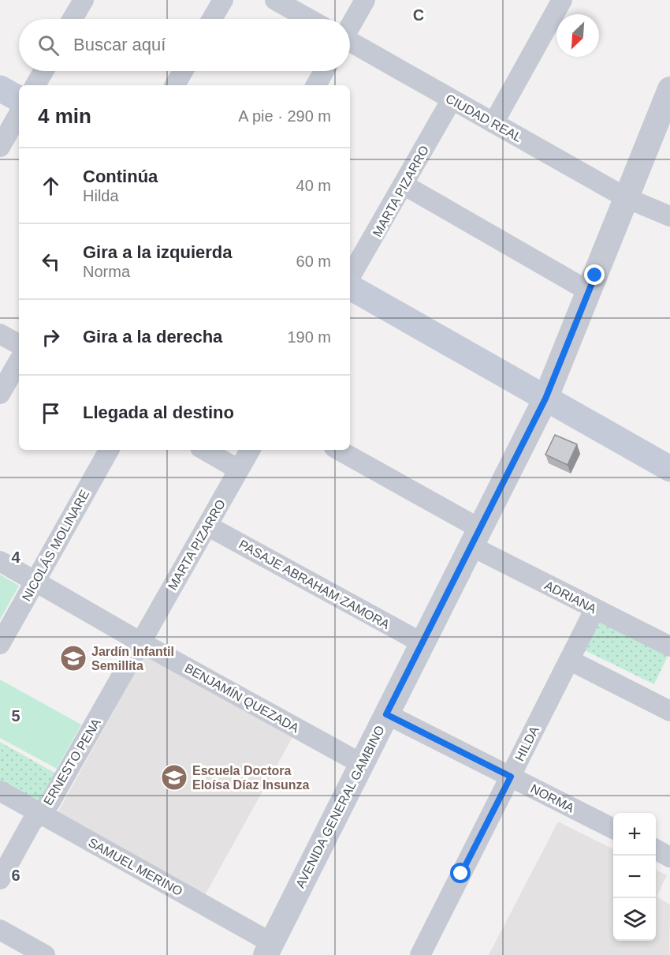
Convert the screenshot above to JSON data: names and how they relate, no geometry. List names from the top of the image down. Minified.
{"streets":{"street":["CIUDAD REAL","MARTA PIZARRO","NICOLÁS MOLINARE","PASAJE ABRAHAM ZAMORA","ADRIANA","BENJAMÍN QUEZADA","HILDA","ERNESTO PENA","NORMA","AVENIDA GENERAL GAMBINO","SAMUEL MERINO"]},"crossings":[["CIUDAD REAL","MARTA PIZARRO"],["CIUDAD REAL","AVENIDA GENERAL GAMBINO"],["MARTA PIZARRO","PASAJE ABRAHAM ZAMORA"],["MARTA PIZARRO","BENJAMÍN QUEZADA"],["MARTA PIZARRO","ERNESTO PENA"],["NICOLÁS MOLINARE","BENJAMÍN QUEZADA"],["PASAJE ABRAHAM ZAMORA","AVENIDA GENERAL GAMBINO"],["ADRIANA","HILDA"],["ADRIANA","AVENIDA GENERAL GAMBINO"],["BENJAMÍN QUEZADA","ERNESTO PENA"],["BENJAMÍN QUEZADA","AVENIDA GENERAL GAMBINO"],["HILDA","NORMA"],["ERNESTO PENA","SAMUEL MERINO"],["NORMA","AVENIDA GENERAL GAMBINO"],["AVENIDA GENERAL GAMBINO","SAMUEL MERINO"]],"places":{"school or university":["Jardín Infantil Semillita","Escuela Doctora Eloísa Díaz Insunza"]},"north":"bottom left","page":{"search":"Buscar aquí","heading":["4 min","A pie · 290 m"],"list":[["Continúa","Hilda","40 m"],["Gira a la izquierda","Norma","60 m"],["Gira a la derecha","190 m"],"Llegada al destino"],"map_buttons":["+","−"]},"grid":{"columns":["C"],"rows":["4","5","6"]}}
